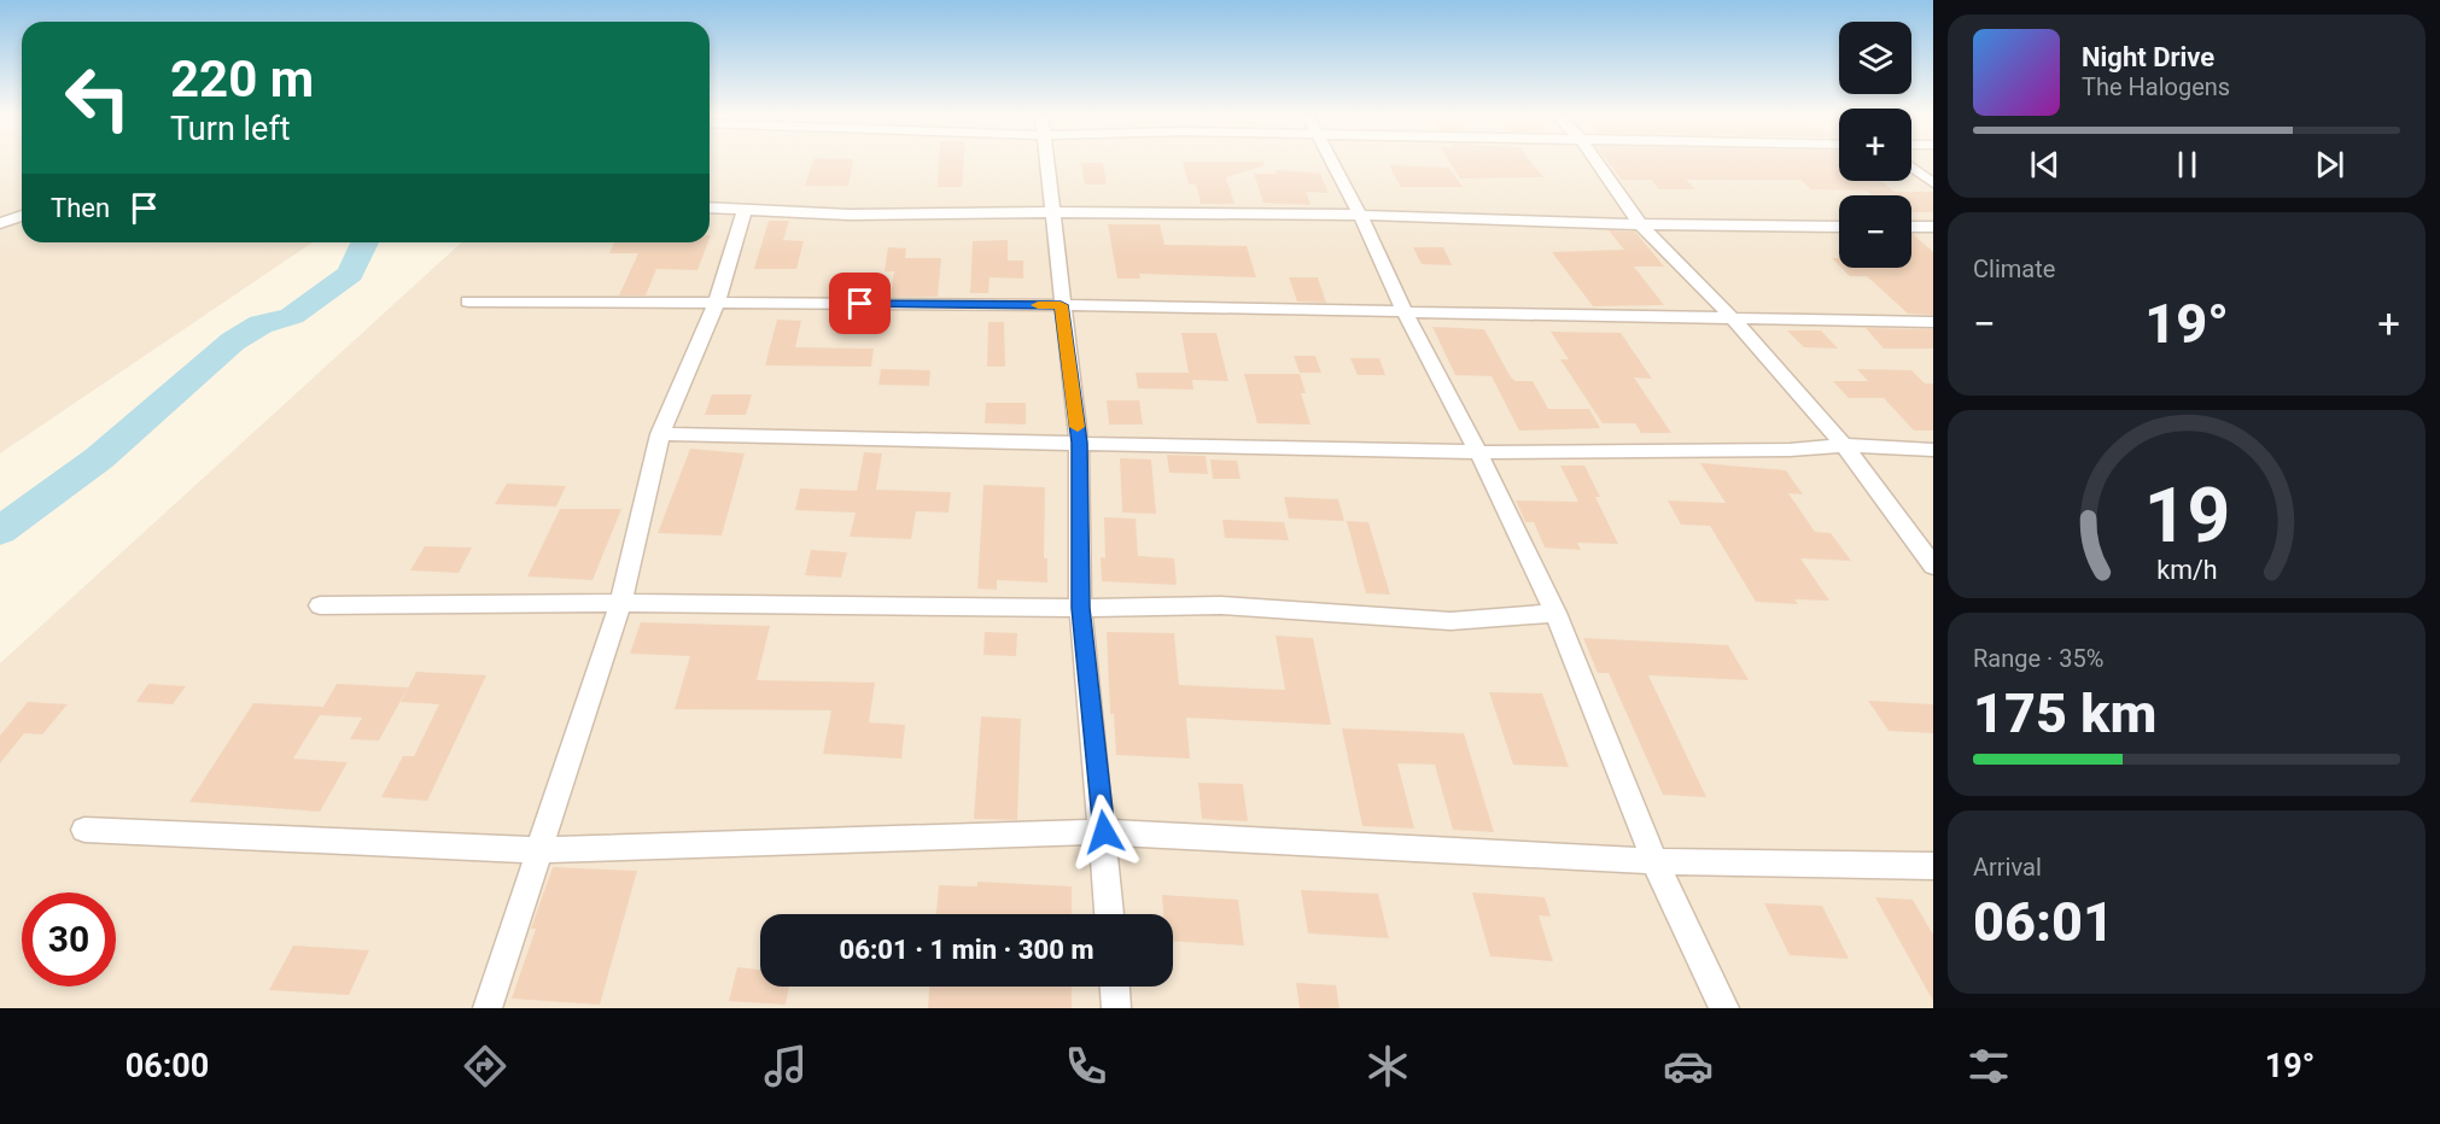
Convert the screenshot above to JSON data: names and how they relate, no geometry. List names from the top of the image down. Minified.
{"page":{"map_buttons":["+","−"],"turn":["220 m","Turn left"],"song":["Night Drive","The Halogens"],"then":"Then","tile":["Climate",["Range · 35%","175 km"],["Arrival","06:01"]],"heat":["−","19°","+"],"limit":"30","trip":"06:01 · 1 min · 300 m","tabs":["06:00","19°"],"gauge":["19","km/h"]}}
